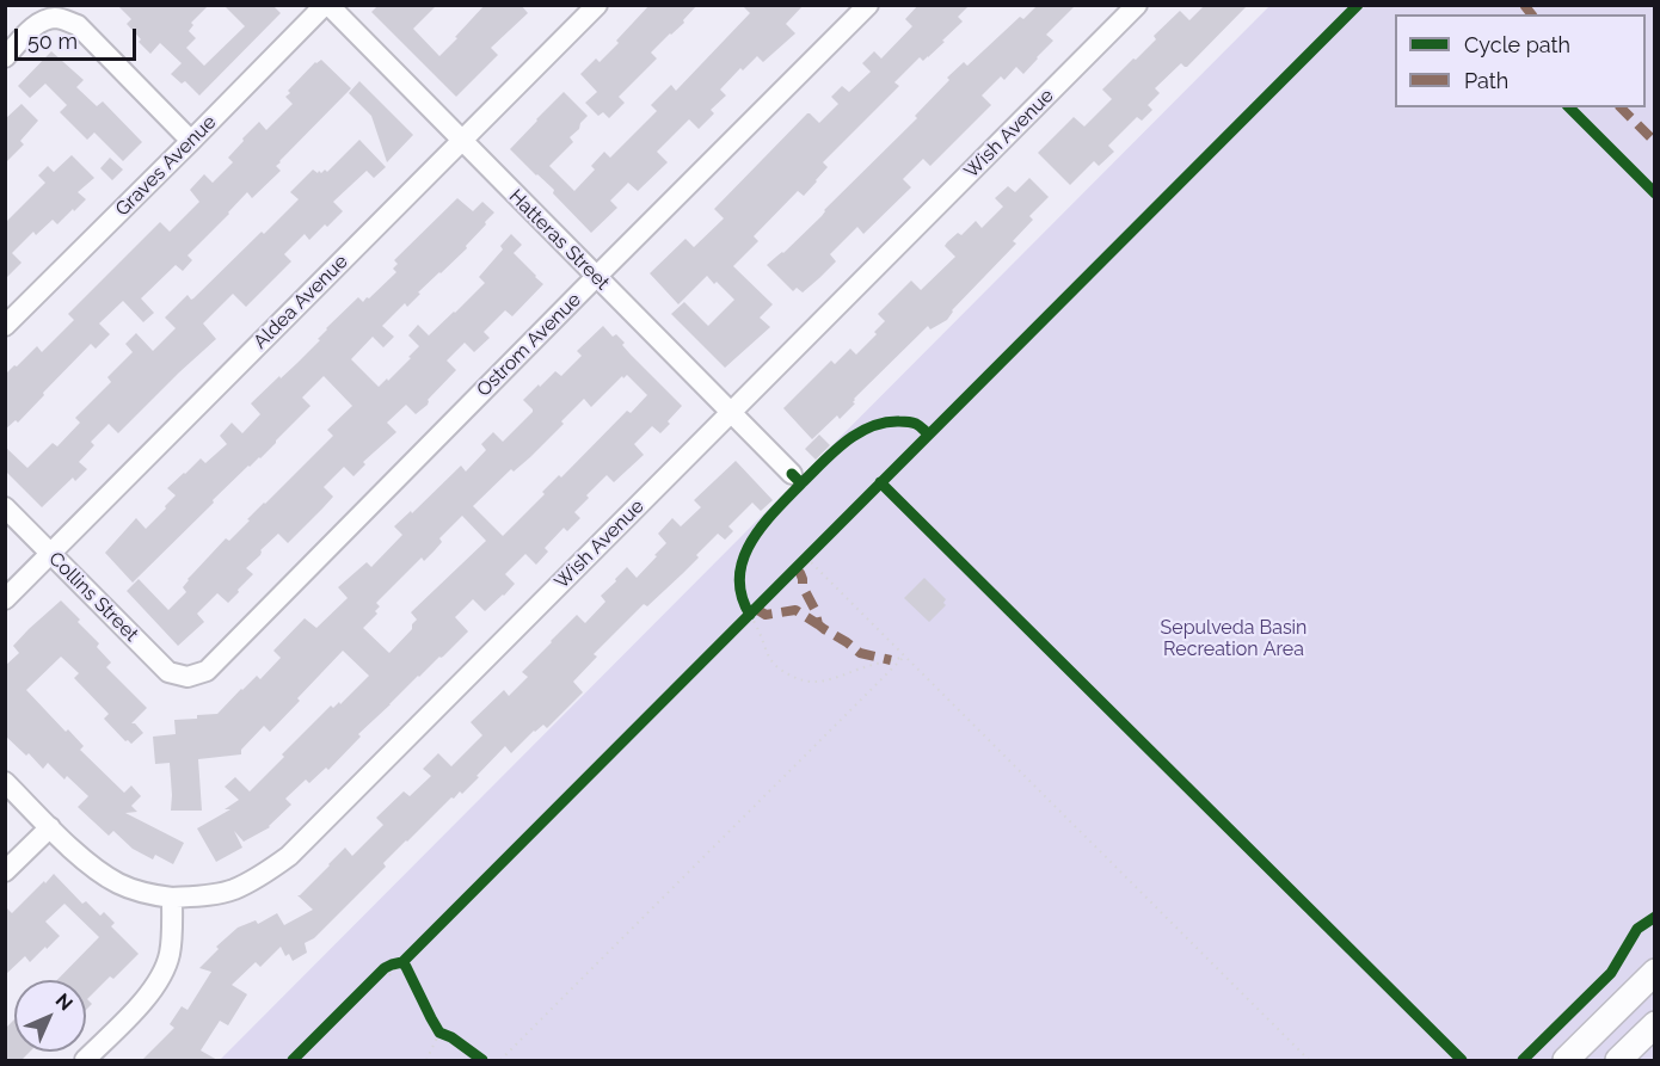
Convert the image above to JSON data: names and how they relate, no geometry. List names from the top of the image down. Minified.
{"streets":{"street":["Wish Avenue","Graves Avenue","Hatteras Street","Aldea Avenue","Ostrom Avenue","Collins Street"]},"crossings":[["Wish Avenue","Hatteras Street"],["Graves Avenue","Hatteras Street"],["Hatteras Street","Aldea Avenue"],["Hatteras Street","Ostrom Avenue"],["Aldea Avenue","Collins Street"],["Ostrom Avenue","Collins Street"]],"parks":["Sepulveda Basin Recreation Area"],"legend":["Cycle path","Path"],"scale_bar":"50 m","north":"top right"}
